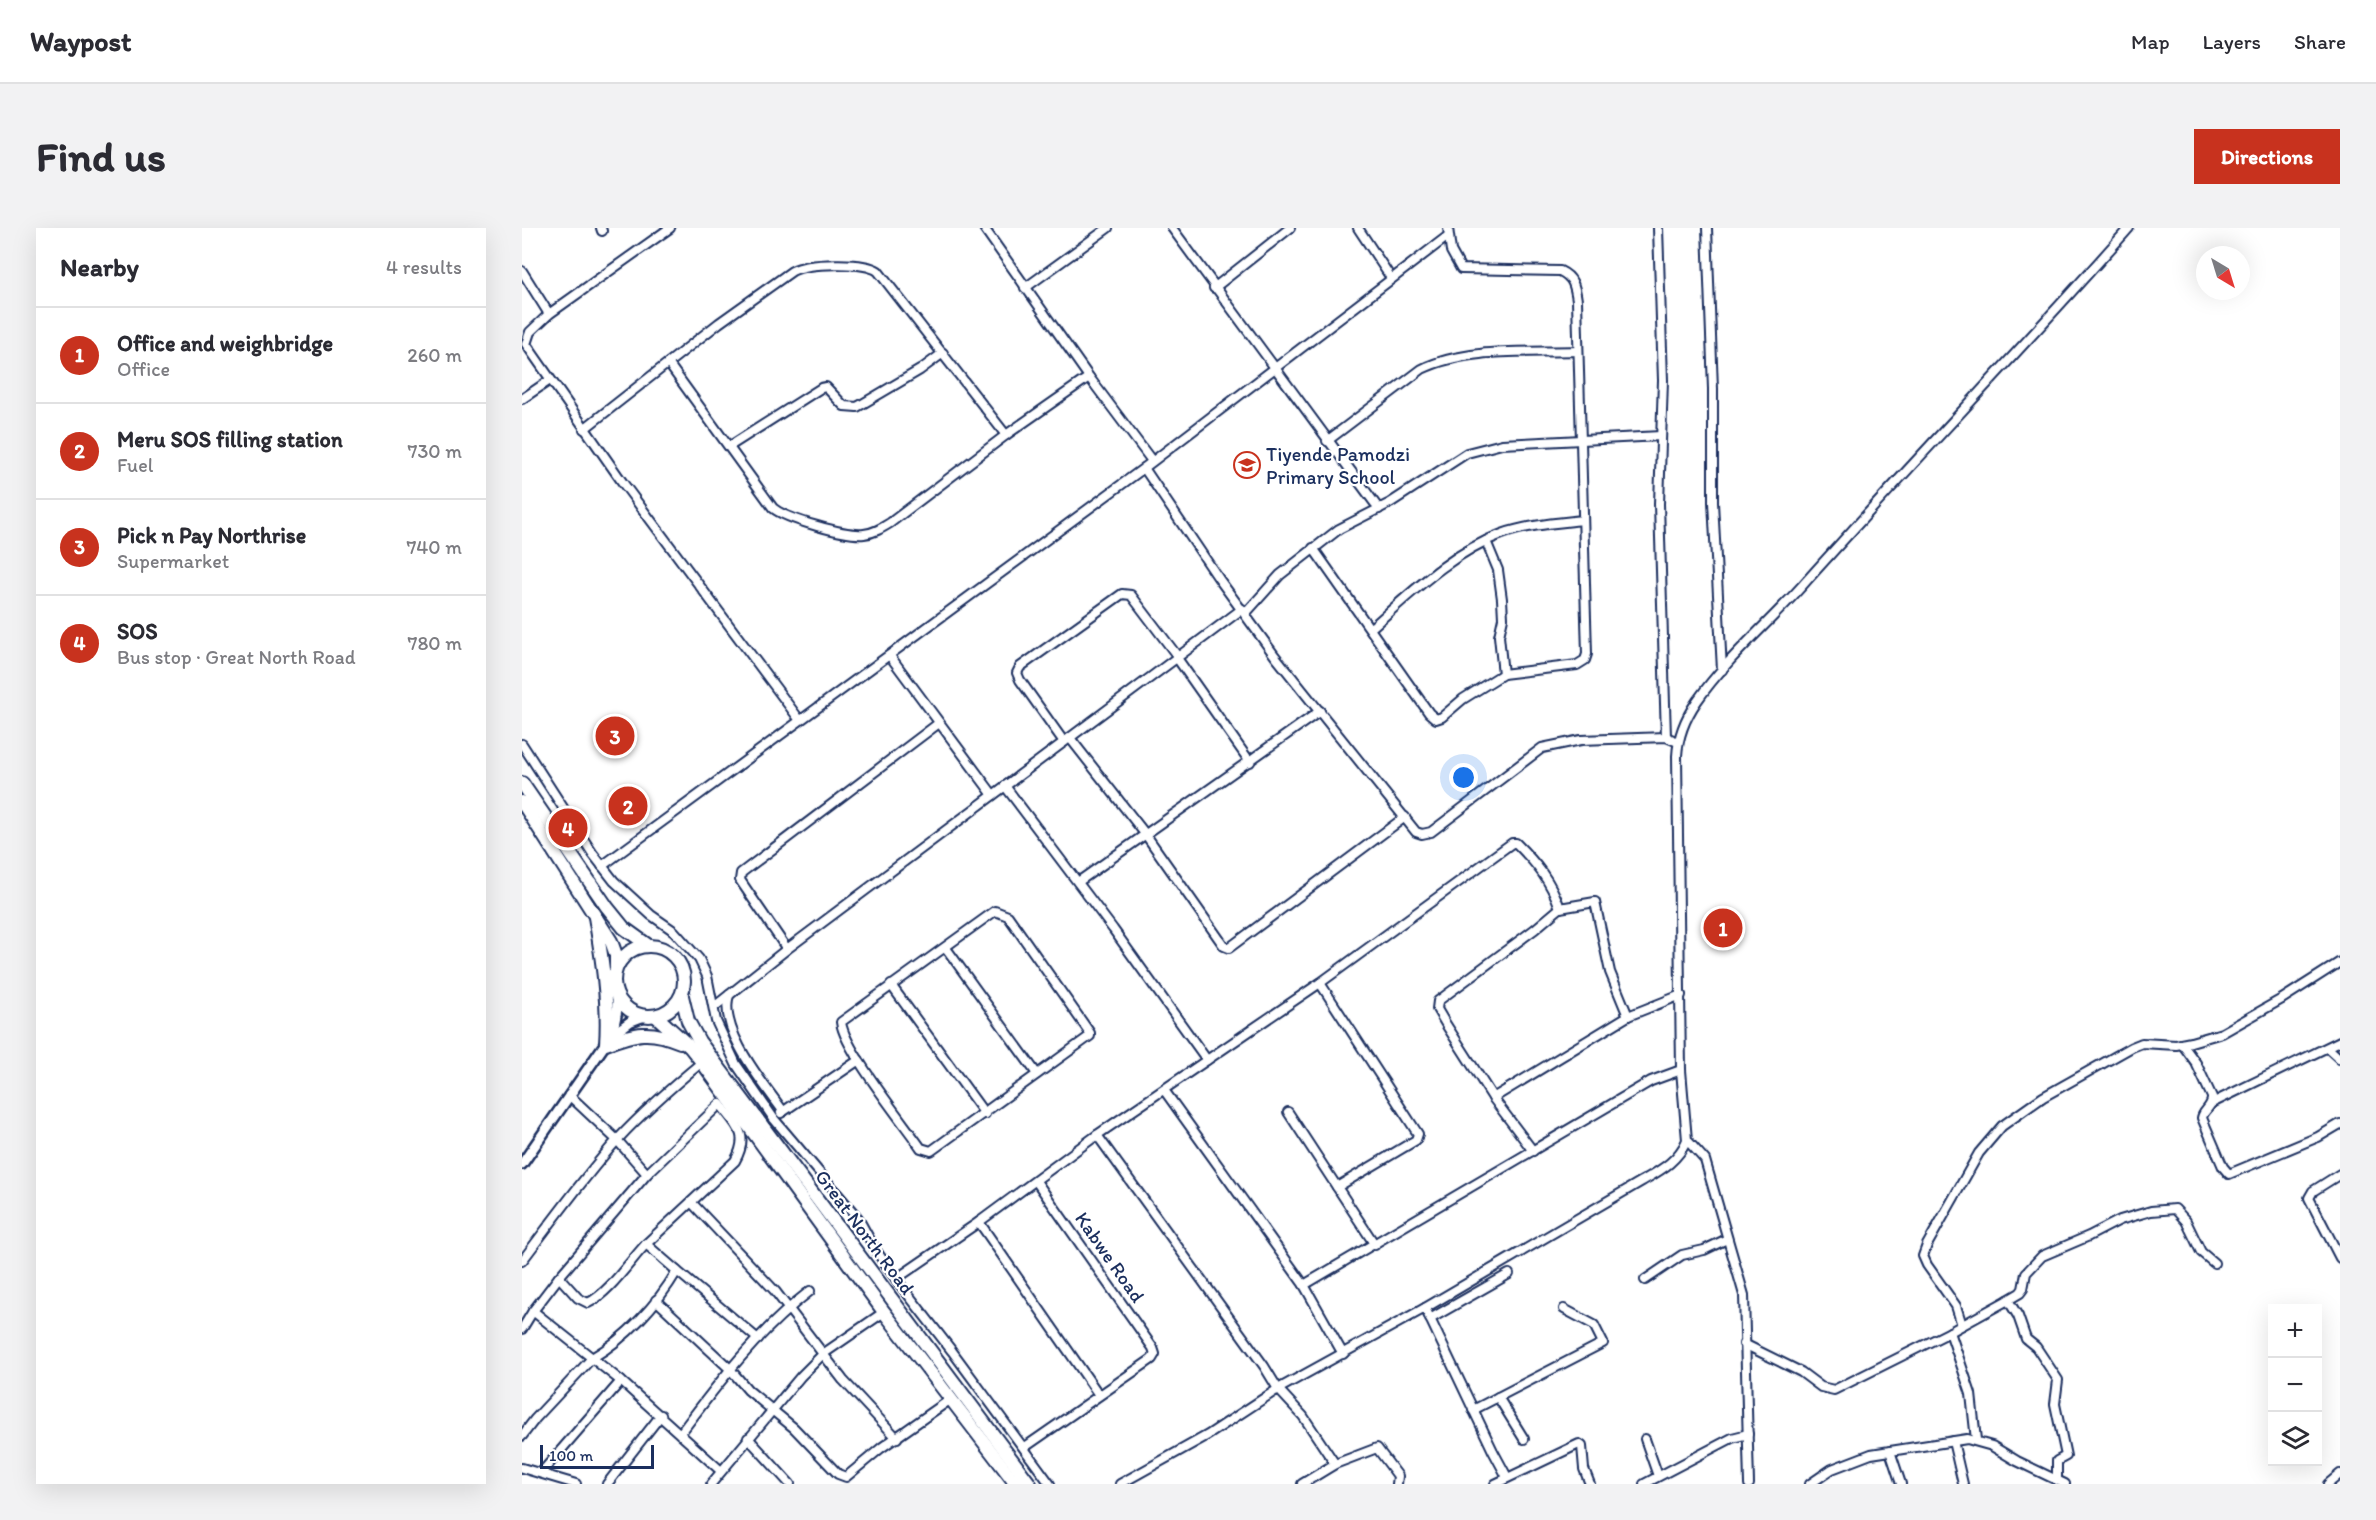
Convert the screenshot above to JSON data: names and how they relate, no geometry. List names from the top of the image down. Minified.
{"streets":{"main road":["Great North Road"],"street":["Kabwe Road"]},"places":{"school or university":["Tiyende Pamodzi Primary School"]},"scale_bar":"100 m","north":"bottom right","page":{"header":"Waypost","nav":["Map","Layers","Share"],"buttons":"Directions","title":"Find us","heading":["Nearby","4 results"],"list":[{"mark":"1","name":"Office and weighbridge","note":"Office","value":"260 m"},{"mark":"2","name":"Meru SOS filling station","note":"Fuel","value":"730 m"},{"mark":"3","name":"Pick n Pay Northrise","note":"Supermarket","value":"740 m"},{"mark":"4","name":"SOS","note":"Bus stop · Great North Road","value":"780 m"}],"pins":["3","2","4","1"],"map_buttons":["+","−"],"scale":"100 m"}}
